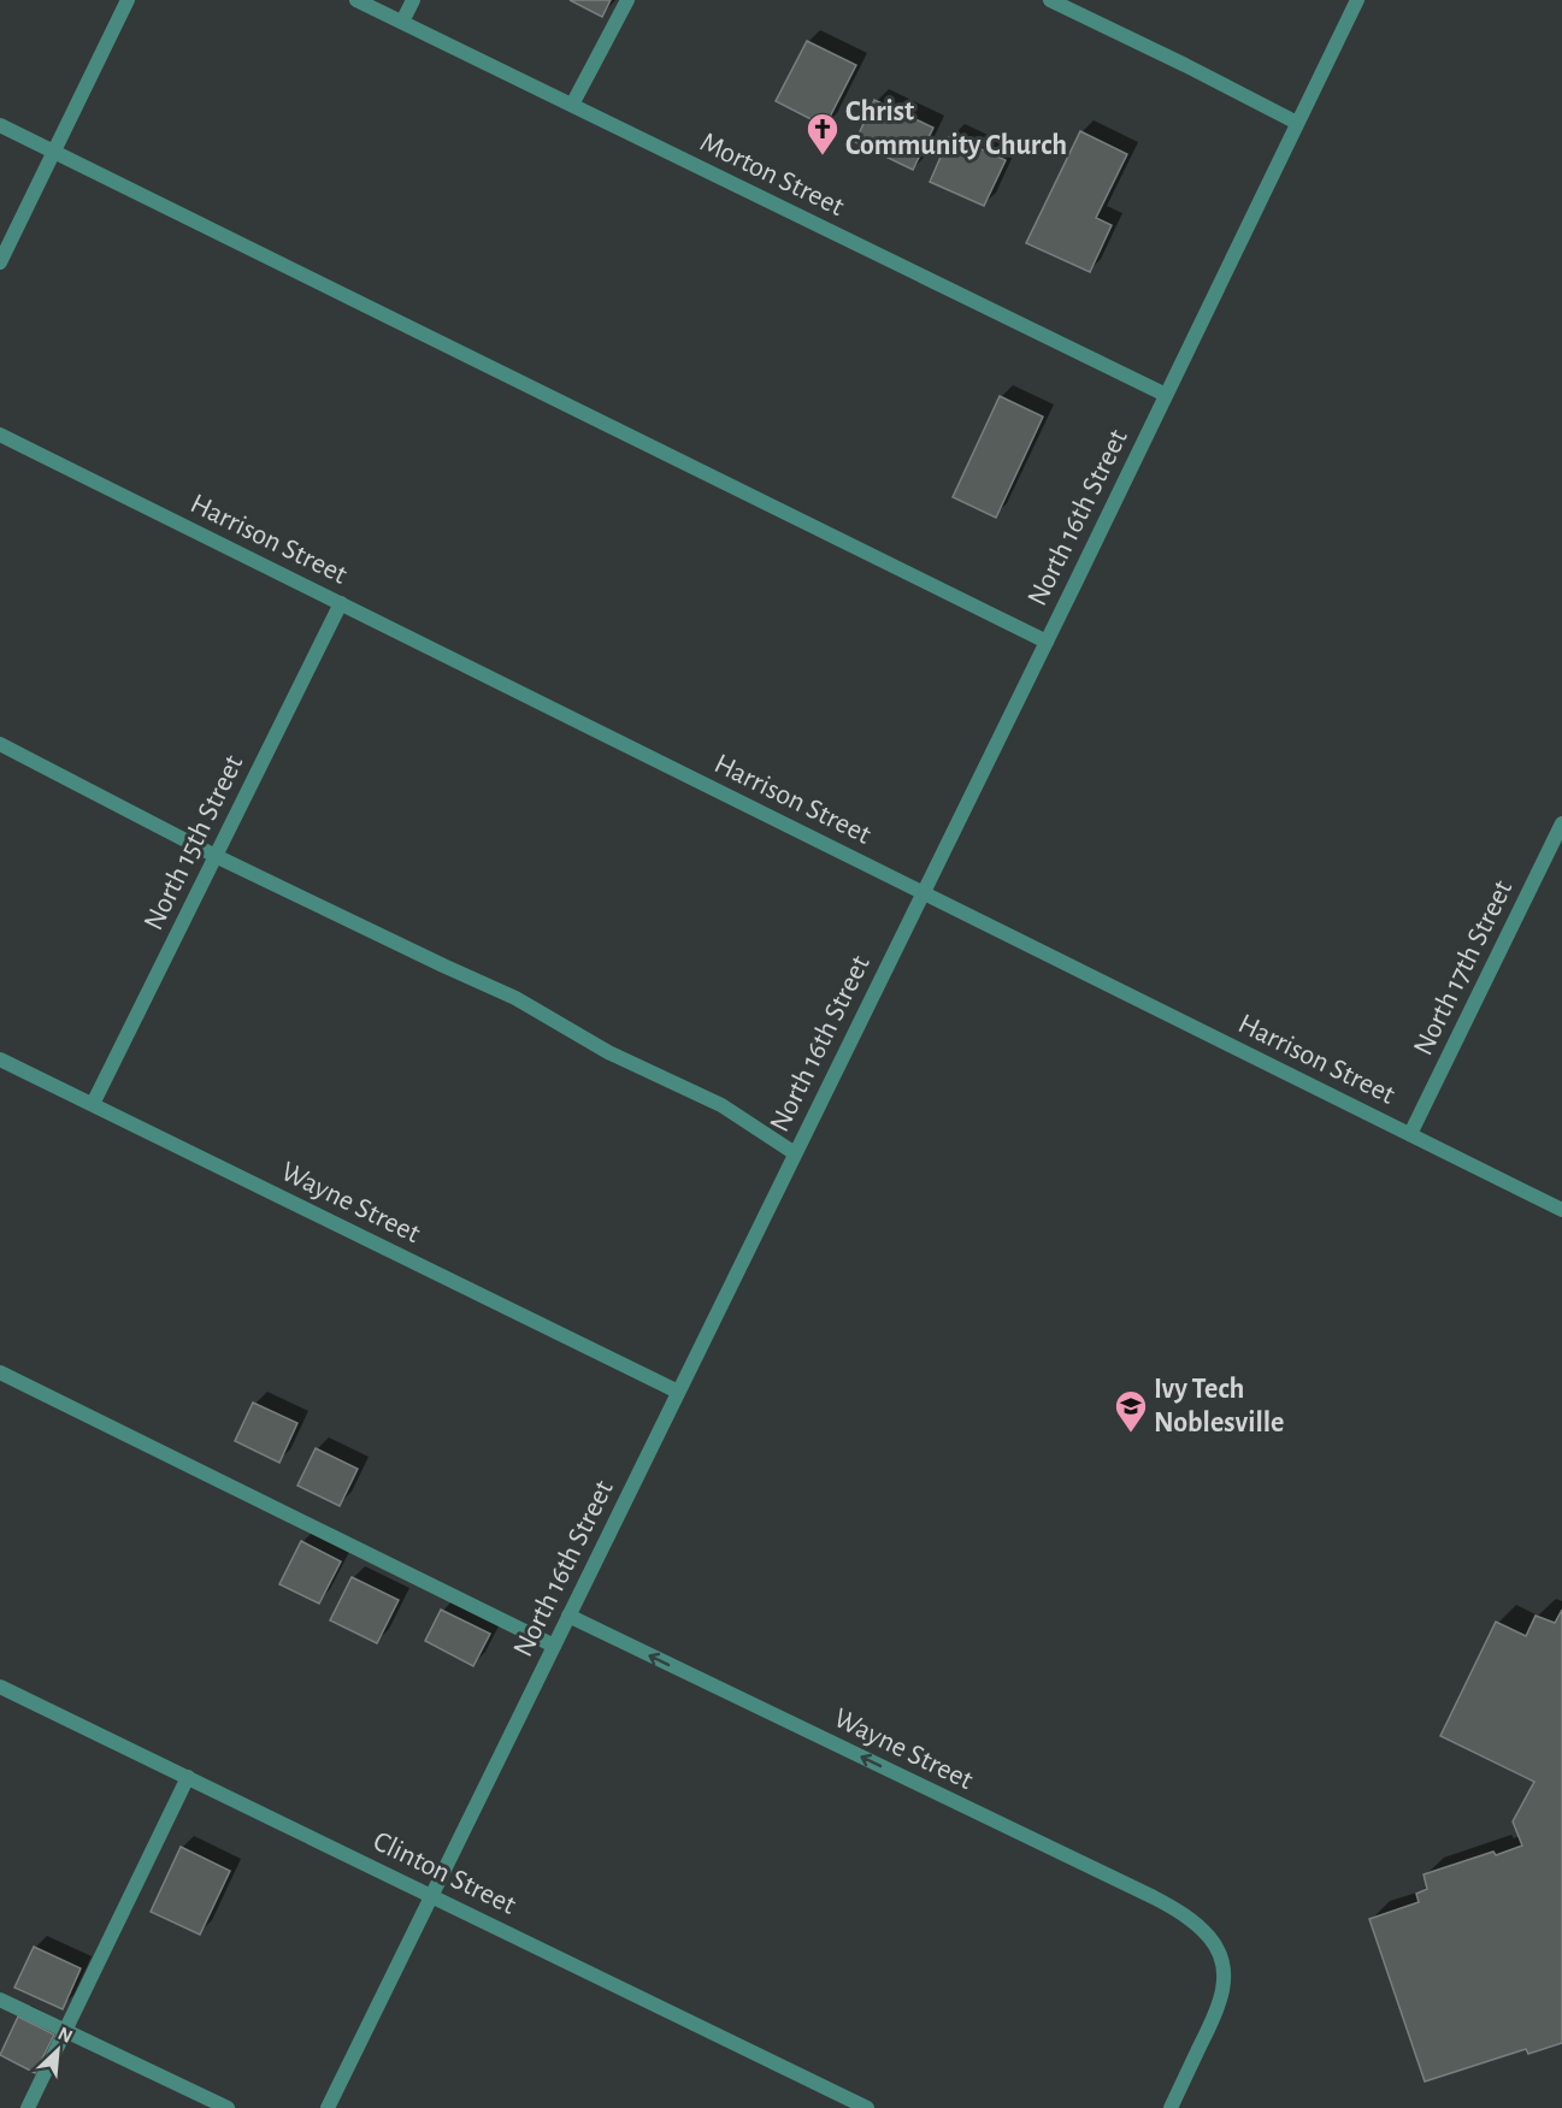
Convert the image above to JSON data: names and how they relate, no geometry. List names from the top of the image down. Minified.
{"streets":{"street":["Morton Street","North 16th Street","Harrison Street","North 15th Street","North 17th Street","Wayne Street","Clinton Street"]},"crossings":[["Morton Street","North 16th Street"],["North 16th Street","Harrison Street"],["North 16th Street","Wayne Street"],["North 16th Street","Clinton Street"],["Harrison Street","North 15th Street"],["Harrison Street","North 17th Street"],["North 15th Street","Wayne Street"]],"one_way":["Wayne Street"],"places":{"church":["Christ Community Church"],"school or university":["Ivy Tech Noblesville"]},"north":"top right"}
